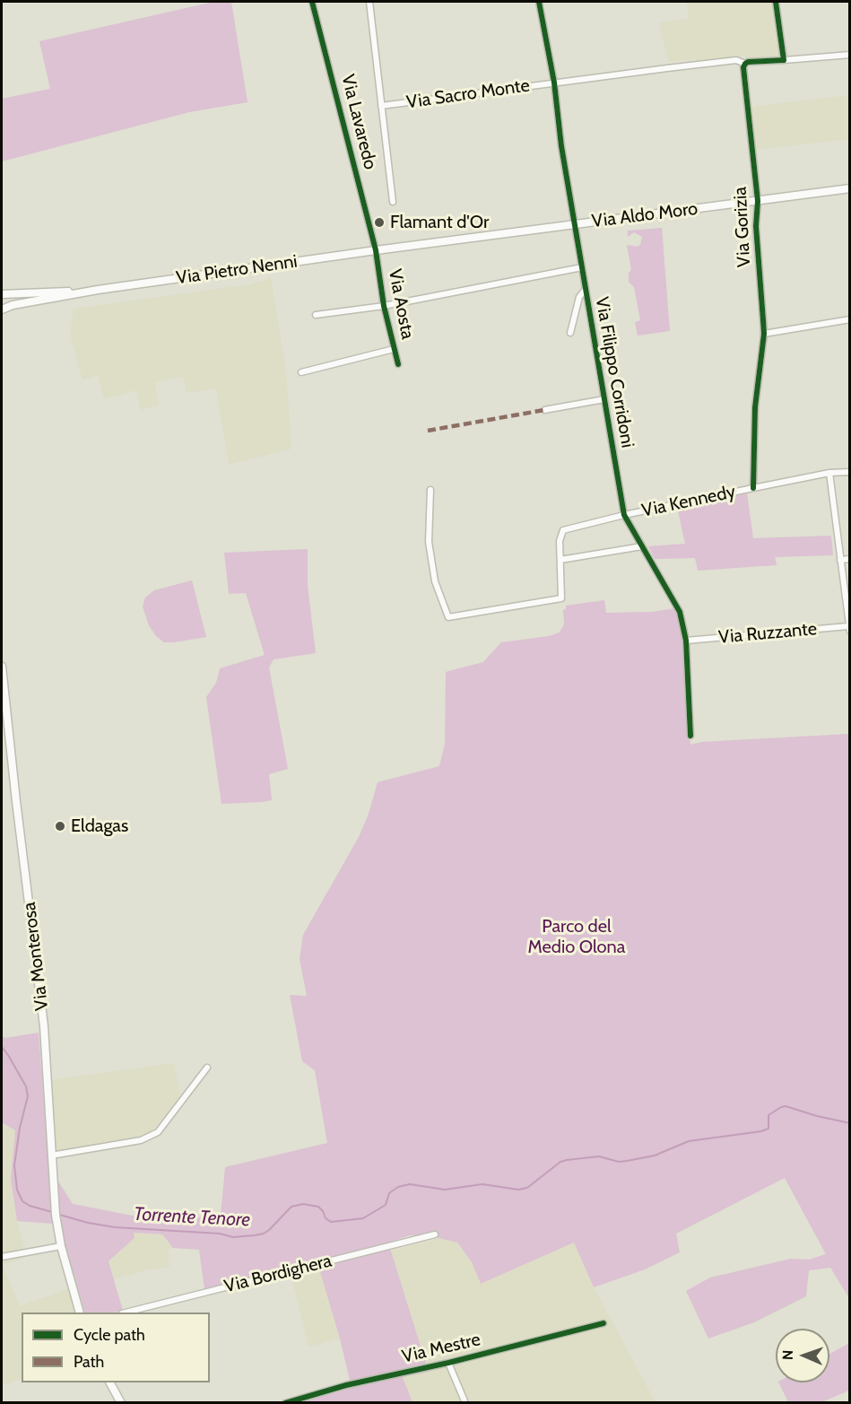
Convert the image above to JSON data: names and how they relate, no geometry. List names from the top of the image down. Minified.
{"streets":{"main road":["Via Aldo Moro","Via Pietro Nenni","Via Monterosa"],"street":["Via Sacro Monte","Via Lavaredo","Via Gorizia","Via Aosta","Via Filippo Corridoni","Via Kennedy","Via Ruzzante","Via Bordighera","Via Mestre"]},"crossings":[["Via Sacro Monte","Via Gorizia"],["Via Sacro Monte","Via Filippo Corridoni"],["Via Lavaredo","Via Aldo Moro"],["Via Lavaredo","Via Pietro Nenni"],["Via Lavaredo","Via Aosta"],["Via Aldo Moro","Via Gorizia"],["Via Aldo Moro","Via Pietro Nenni"],["Via Aldo Moro","Via Aosta"],["Via Aldo Moro","Via Filippo Corridoni"],["Via Gorizia","Via Kennedy"],["Via Pietro Nenni","Via Aosta"],["Via Filippo Corridoni","Via Kennedy"],["Via Filippo Corridoni","Via Ruzzante"]],"water":["Torrente Tenore"],"parks":["Parco del Medio Olona"],"places":["Flamant d'Or","Eldagas"],"legend":["Cycle path","Path"],"north":"left"}
